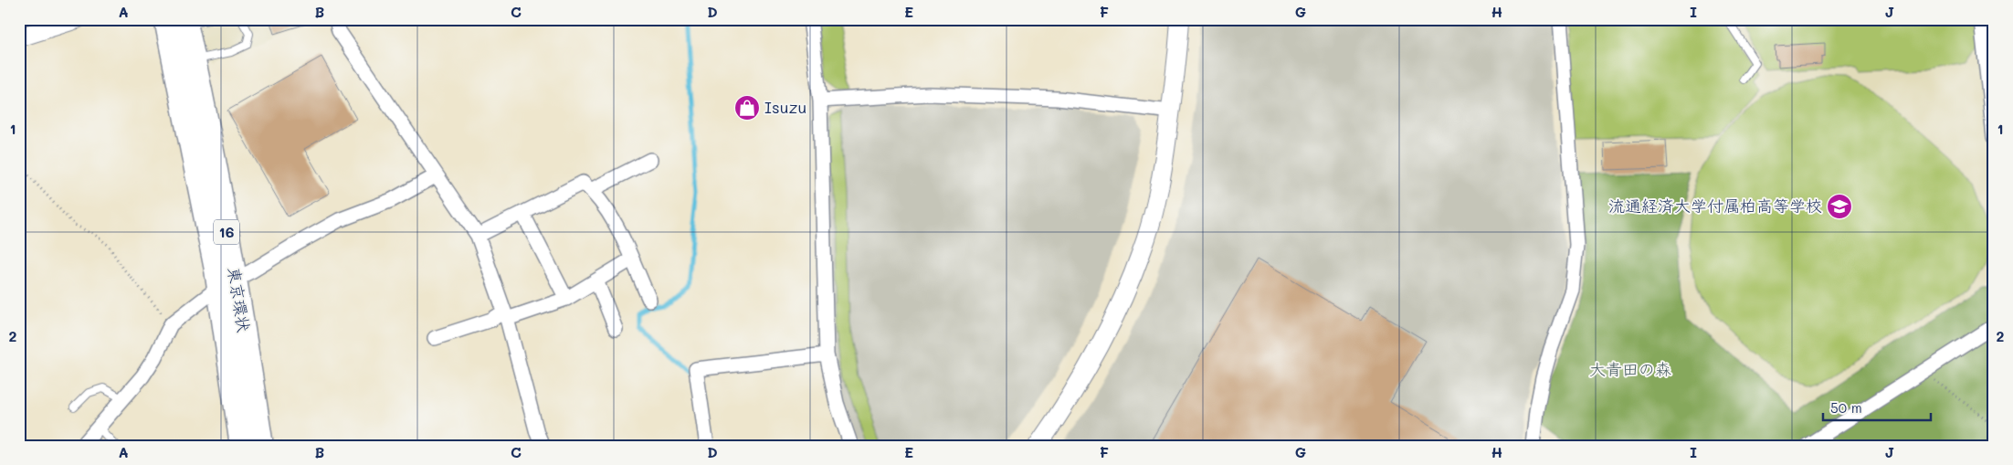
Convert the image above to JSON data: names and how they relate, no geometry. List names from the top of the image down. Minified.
{"streets":{"highway":["16","東京環状"]},"parks":["大青田の森"],"places":{"shop":["Isuzu"],"school or university":["流通経済大学付属柏高等学校"]},"scale_bar":"50 m","grid":{"columns":["A","B","C","D","E","F","G","H","I","J"],"rows":["1","2"]}}
